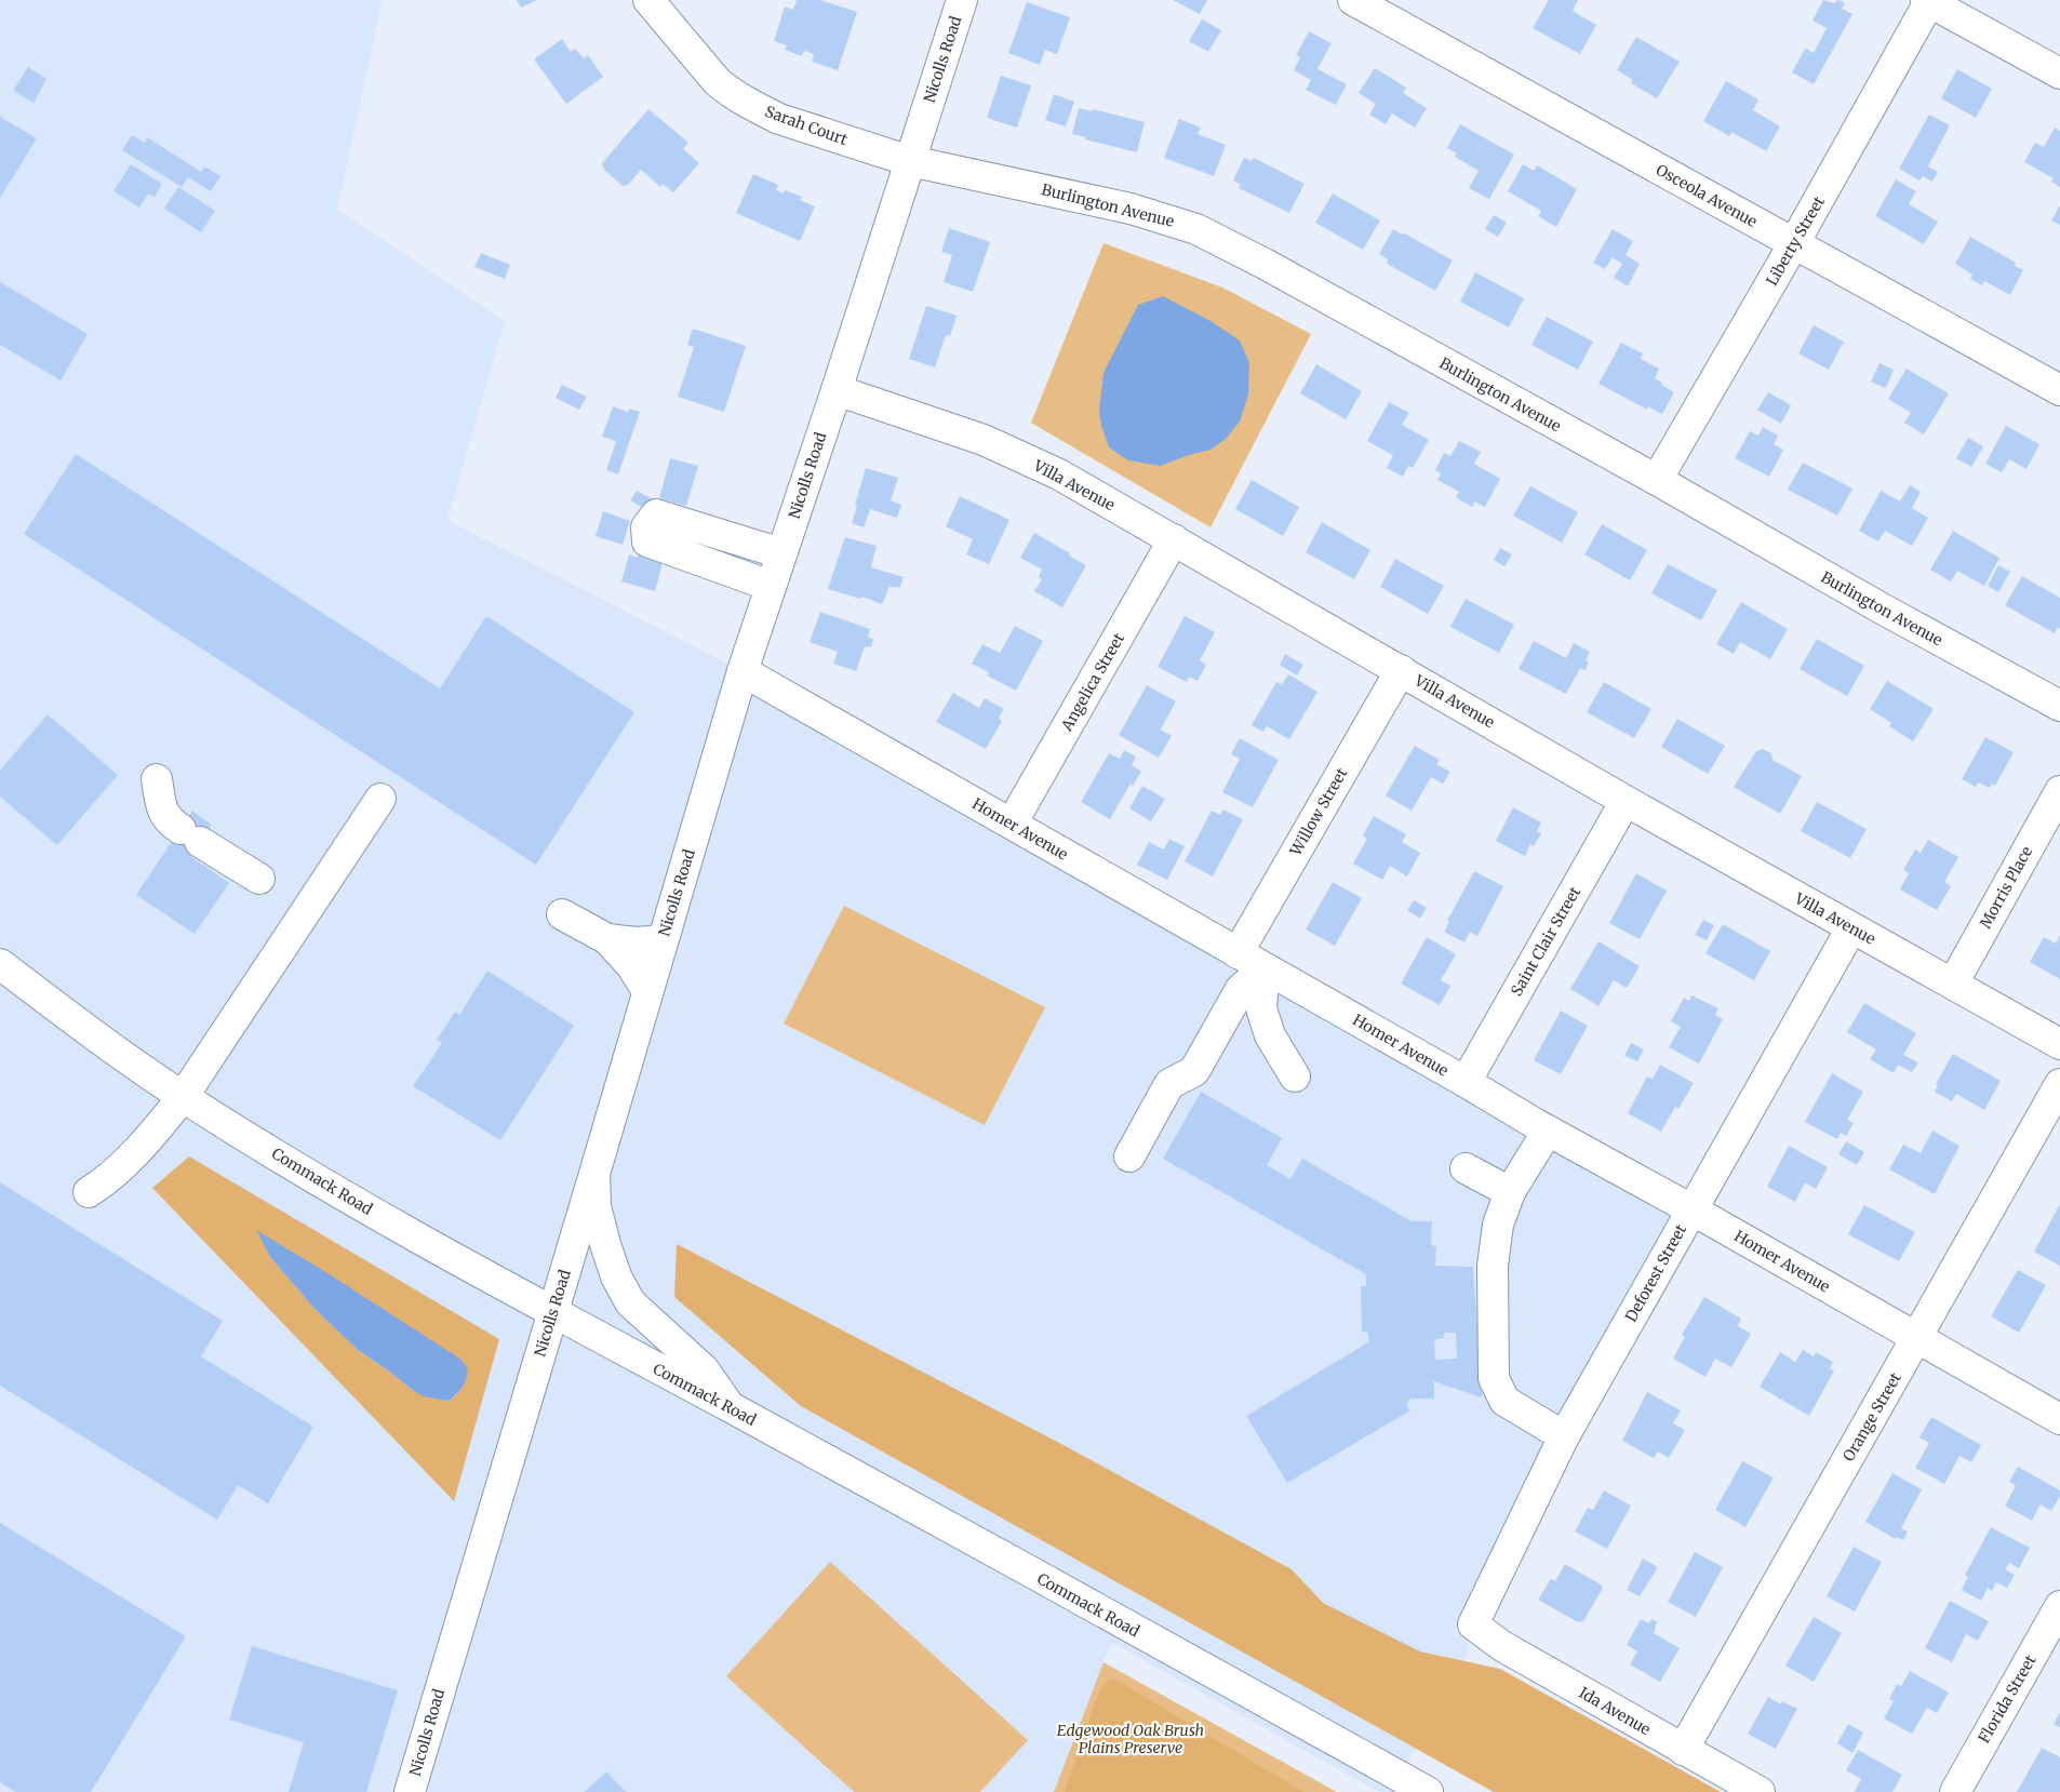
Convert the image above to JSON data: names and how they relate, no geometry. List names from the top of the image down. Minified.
{"streets":{"street":["Nicolls Road","Sarah Court","Osceola Avenue","Burlington Avenue","Liberty Street","Villa Avenue","Angelica Street","Willow Street","Homer Avenue","Morris Place","Saint Clair Street","Commack Road","Deforest Street","Orange Street","Florida Street","Ida Avenue"]},"crossings":[["Nicolls Road","Sarah Court"],["Nicolls Road","Burlington Avenue"],["Nicolls Road","Villa Avenue"],["Nicolls Road","Homer Avenue"],["Nicolls Road","Commack Road"],["Sarah Court","Burlington Avenue"],["Osceola Avenue","Liberty Street"],["Burlington Avenue","Liberty Street"],["Villa Avenue","Angelica Street"],["Villa Avenue","Willow Street"],["Villa Avenue","Morris Place"],["Villa Avenue","Saint Clair Street"],["Villa Avenue","Deforest Street"],["Angelica Street","Homer Avenue"],["Willow Street","Homer Avenue"],["Homer Avenue","Saint Clair Street"],["Homer Avenue","Deforest Street"],["Homer Avenue","Orange Street"],["Deforest Street","Ida Avenue"],["Orange Street","Ida Avenue"]],"parks":["Edgewood Oak Brush Plains Preserve"]}
